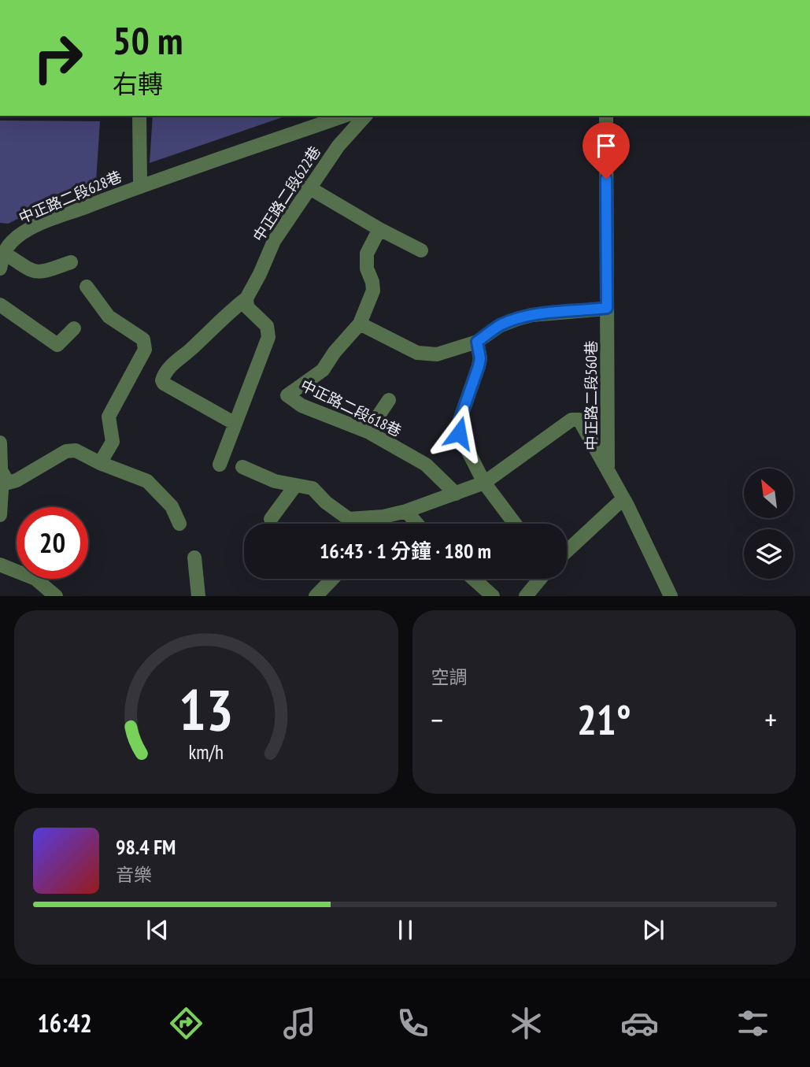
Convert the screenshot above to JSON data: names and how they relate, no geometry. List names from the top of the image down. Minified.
{"streets":{"street":["中正路二段622巷","中正路二段628巷","中正路二段560巷","中正路二段618巷"]},"north":"top left","page":{"turn":["50 m","右轉"],"limit":"20","trip":"16:43 · 1 分鐘 · 180 m","tile":"空調","heat":["−","21°","+"],"song":["98.4 FM","音樂"],"tabs":"16:42","gauge":["13","km/h"]}}
